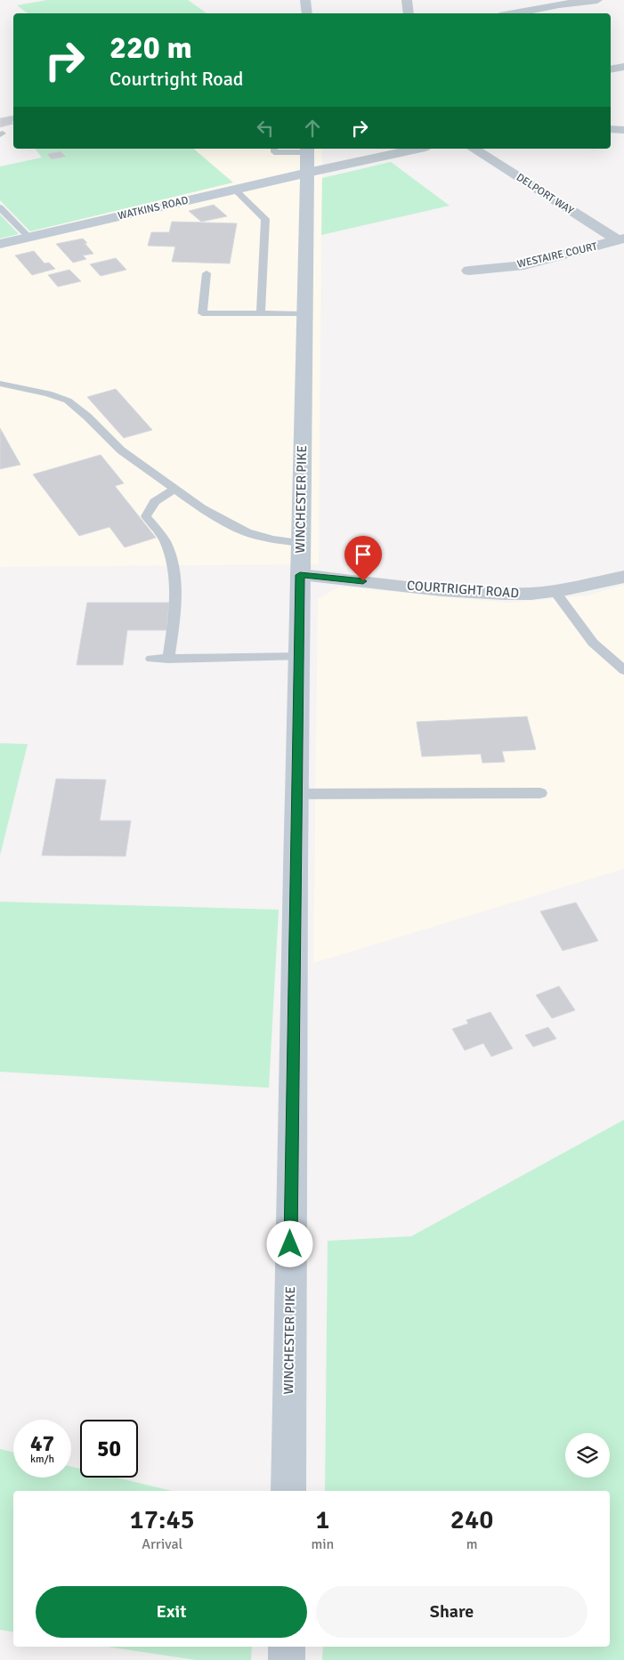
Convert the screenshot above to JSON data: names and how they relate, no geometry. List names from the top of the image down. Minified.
{"streets":{"main road":["WATKINS ROAD","WINCHESTER PIKE"],"street":["DELPORT WAY","WESTAIRE COURT","COURTRIGHT ROAD"]},"crossings":[["DELPORT WAY","WESTAIRE COURT"],["WATKINS ROAD","WINCHESTER PIKE"],["WINCHESTER PIKE","COURTRIGHT ROAD"]],"page":{"turn":["220 m","Courtright Road"],"speed":"47 km/h","limit":"50","eta":["17:45","Arrival","1","min","240","m"],"buttons":["Exit","Share"]}}
